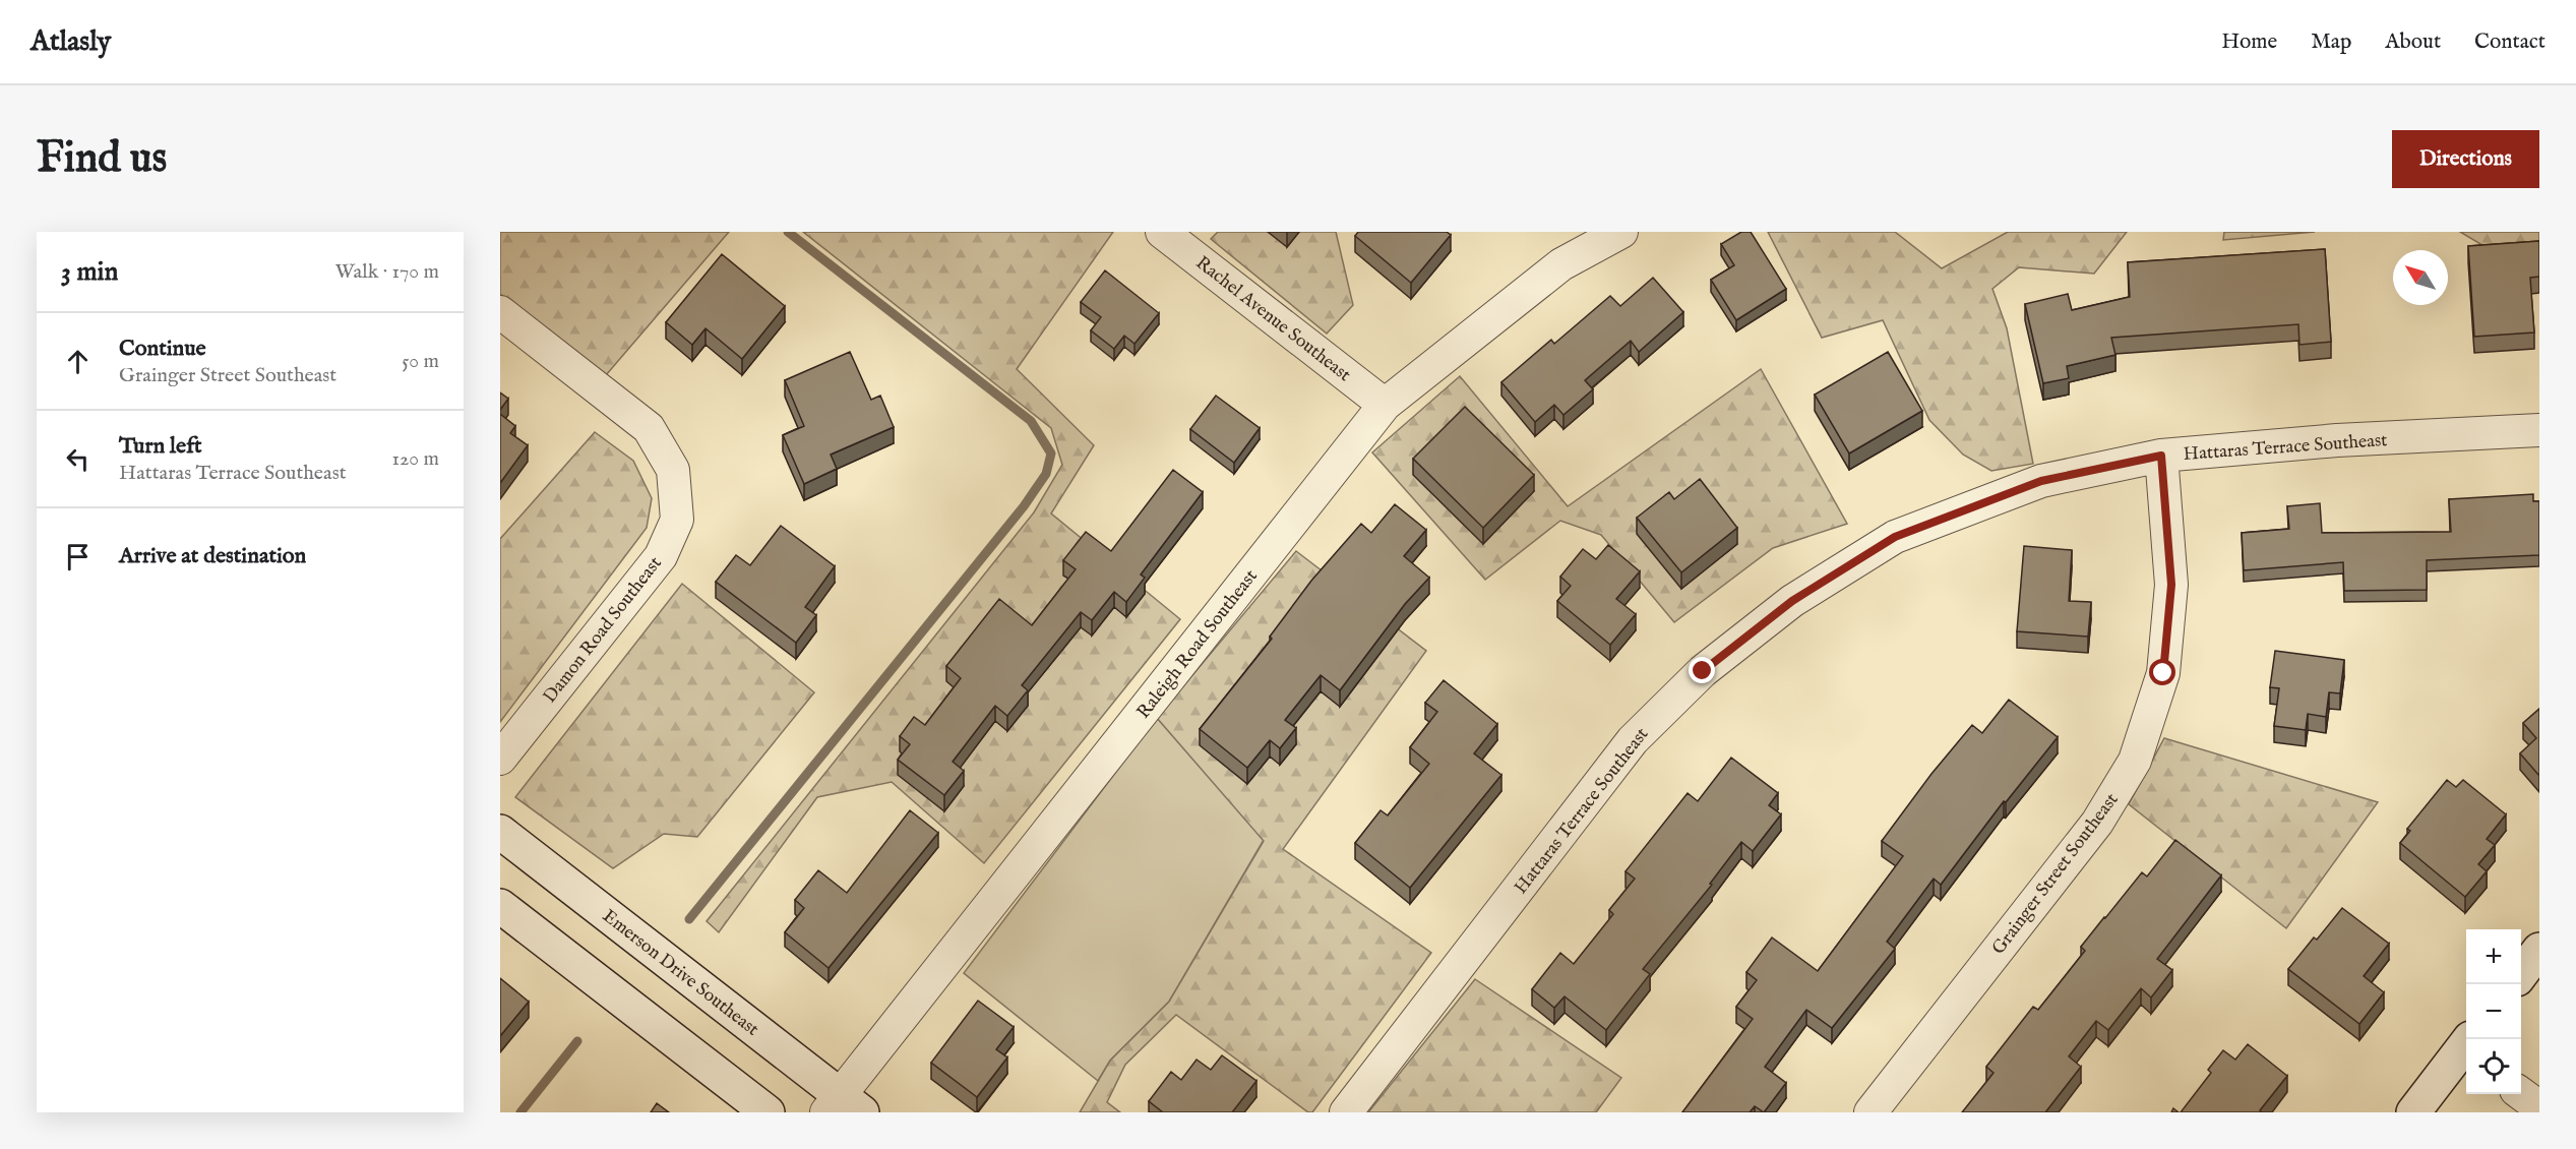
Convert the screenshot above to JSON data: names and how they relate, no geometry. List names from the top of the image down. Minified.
{"streets":{"street":["Rachel Avenue Southeast","Hattaras Terrace Southeast","Damon Road Southeast","Raleigh Road Southeast","Grainger Street Southeast","Emerson Drive Southeast"]},"crossings":[["Rachel Avenue Southeast","Raleigh Road Southeast"],["Hattaras Terrace Southeast","Grainger Street Southeast"],["Raleigh Road Southeast","Emerson Drive Southeast"]],"north":"top left","page":{"header":"Atlasly","nav":["Home","Map","About","Contact"],"buttons":"Directions","title":"Find us","heading":["3 min","Walk · 170 m"],"list":[["Continue","Grainger Street Southeast","50 m"],["Turn left","Hattaras Terrace Southeast","120 m"],"Arrive at destination"],"map_buttons":["+","−"]}}
